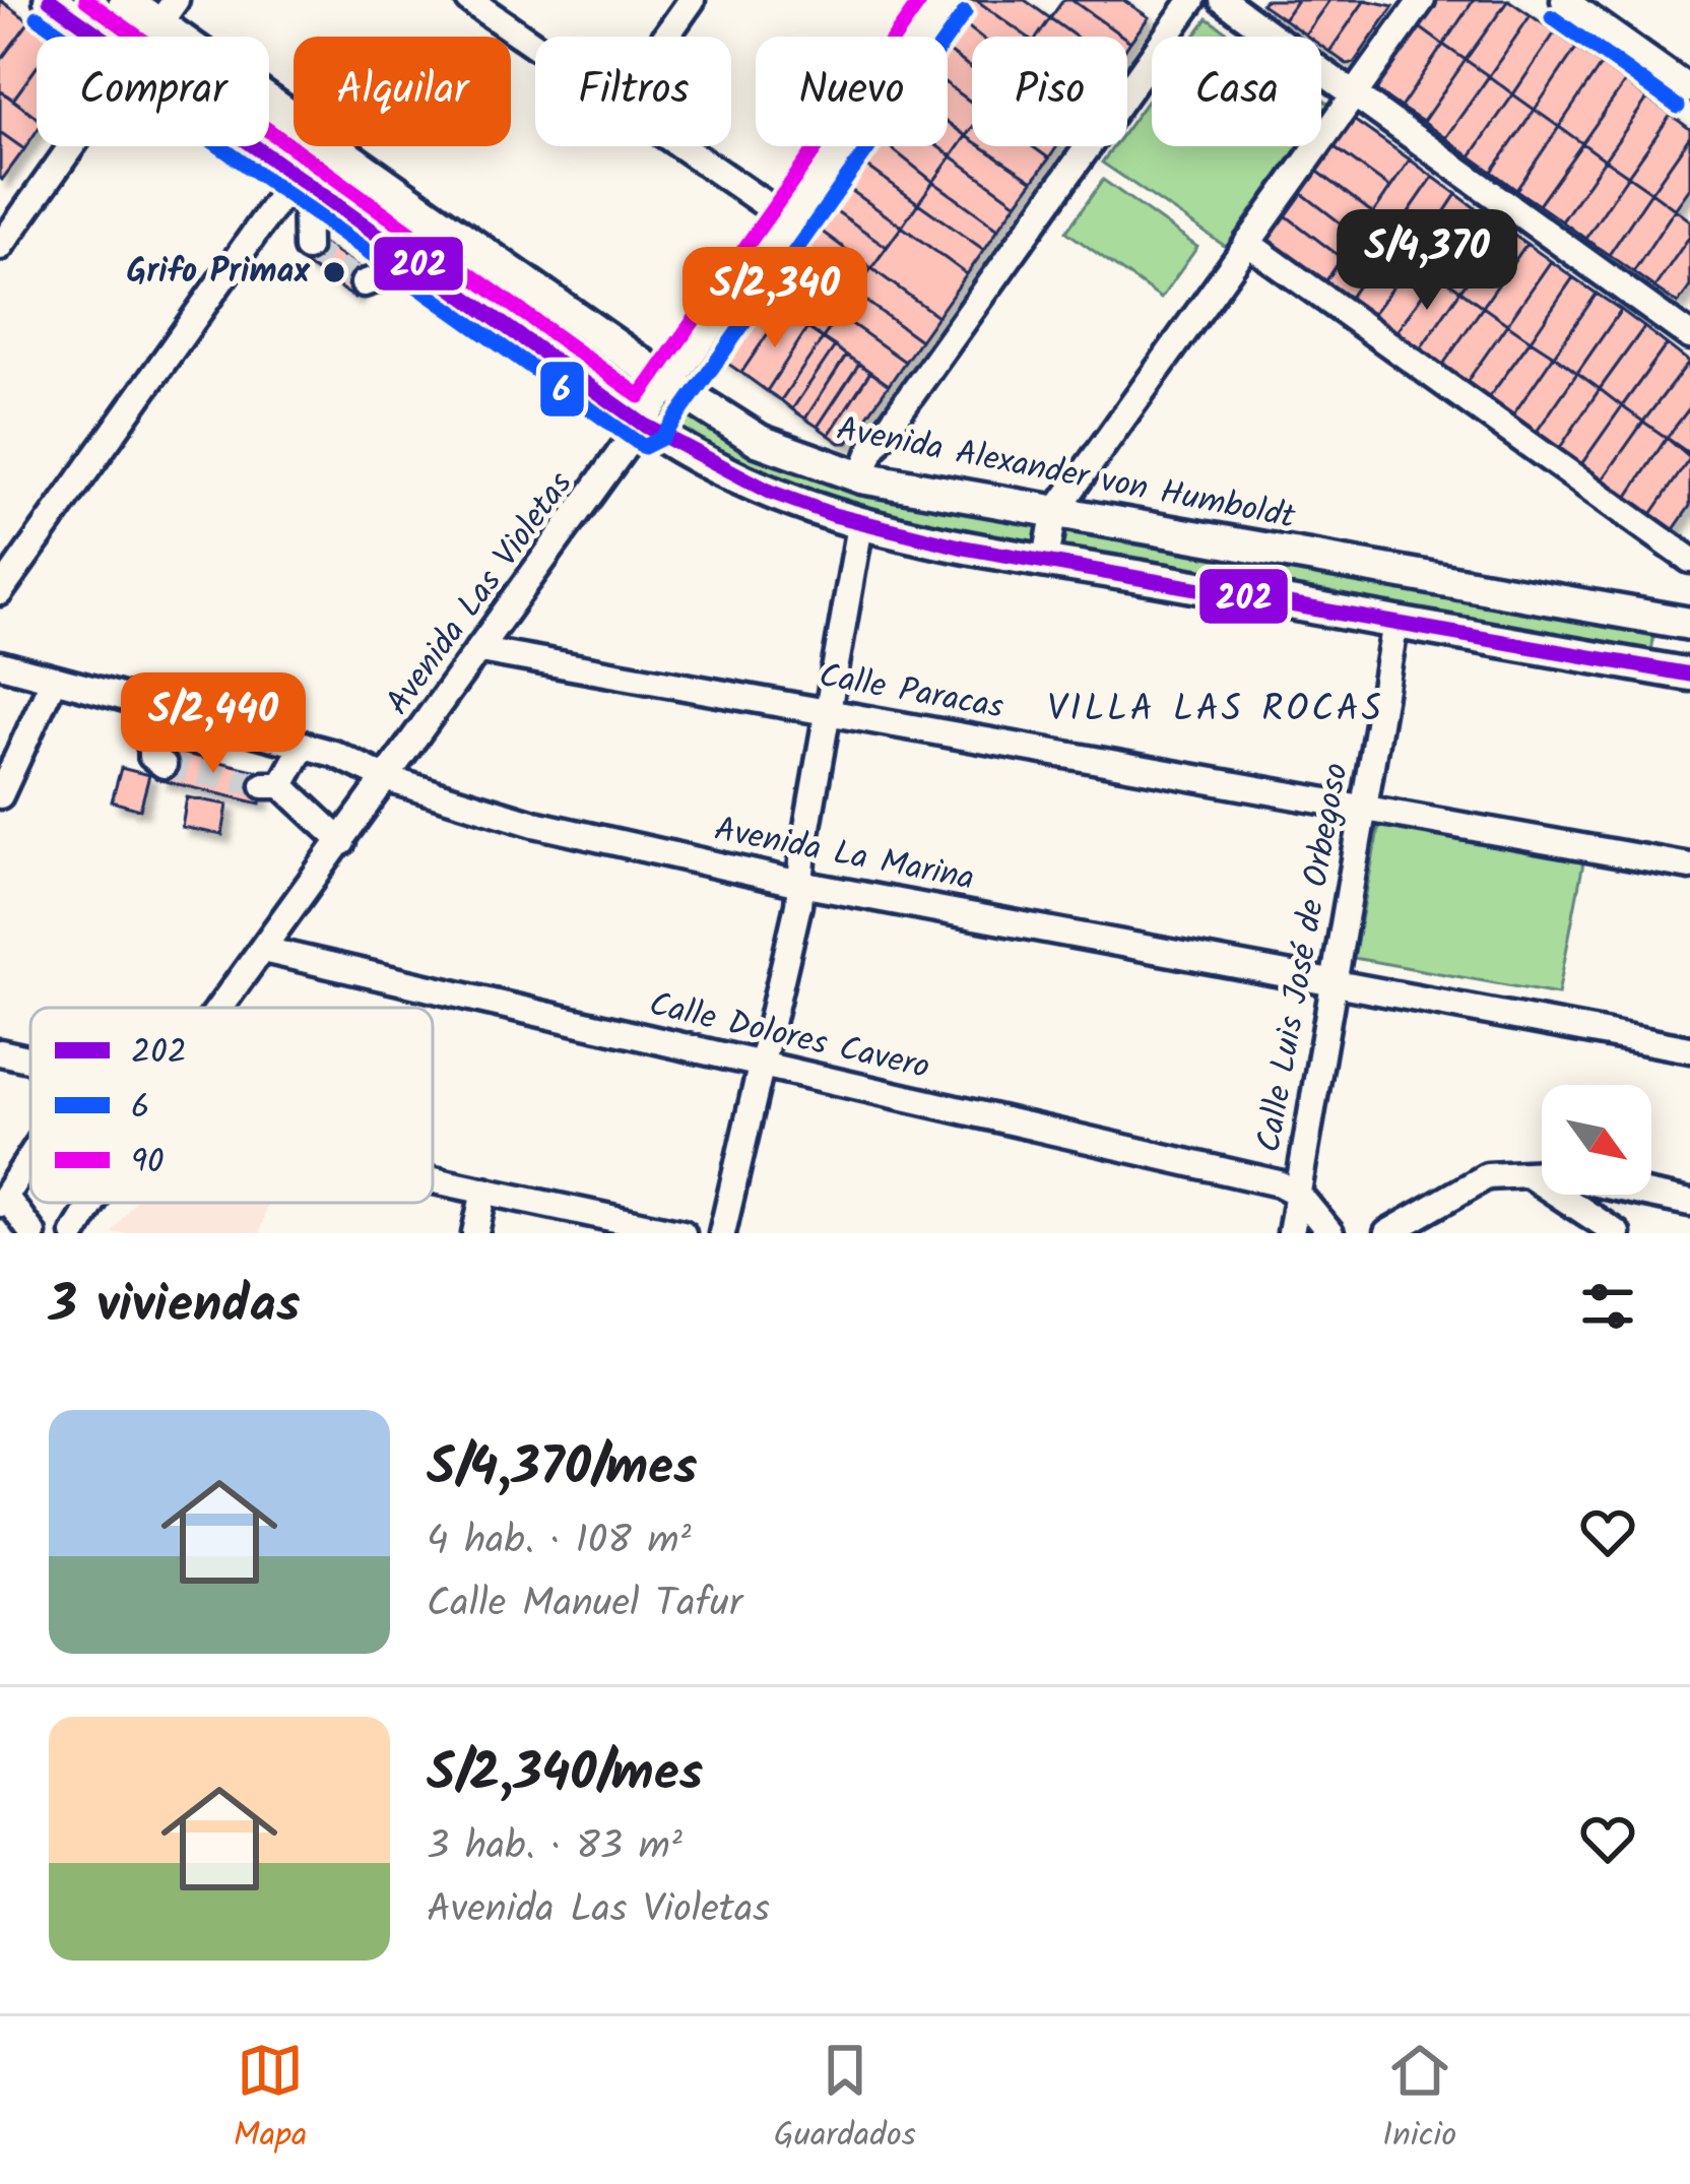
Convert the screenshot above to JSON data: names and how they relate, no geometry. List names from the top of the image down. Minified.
{"streets":{"main road":["Avenida Alexander von Humboldt"],"street":["Avenida Las Violetas","Calle Paracas","Avenida La Marina","Calle Luis José de Orbegoso","Calle Dolores Cavero"]},"crossings":[["Avenida Alexander von Humboldt","Avenida Las Violetas"],["Avenida Las Violetas","Calle Paracas"],["Avenida Las Violetas","Avenida La Marina"],["Avenida Las Violetas","Calle Dolores Cavero"],["Calle Paracas","Calle Luis José de Orbegoso"],["Avenida La Marina","Calle Luis José de Orbegoso"],["Calle Luis José de Orbegoso","Calle Dolores Cavero"]],"districts":["VILLA LAS ROCAS"],"places":["Grifo Primax"],"lines":["transit line 202","transit line 90","transit line 6"],"legend":["202","6","90"],"north":"bottom right","page":{"chip":["Comprar","Alquilar","Filtros","Nuevo","Piso","Casa"],"price":["S/4,370","S/2,340","S/2,440"],"heading":"3 viviendas","list":[{"name":"S/4,370/mes","note":"4 hab. · 108 m² · Calle Manuel Tafur"},{"name":"S/2,340/mes","note":"3 hab. · 83 m² · Avenida Las Violetas"}],"tabs":["Mapa","Guardados","Inicio"]}}
